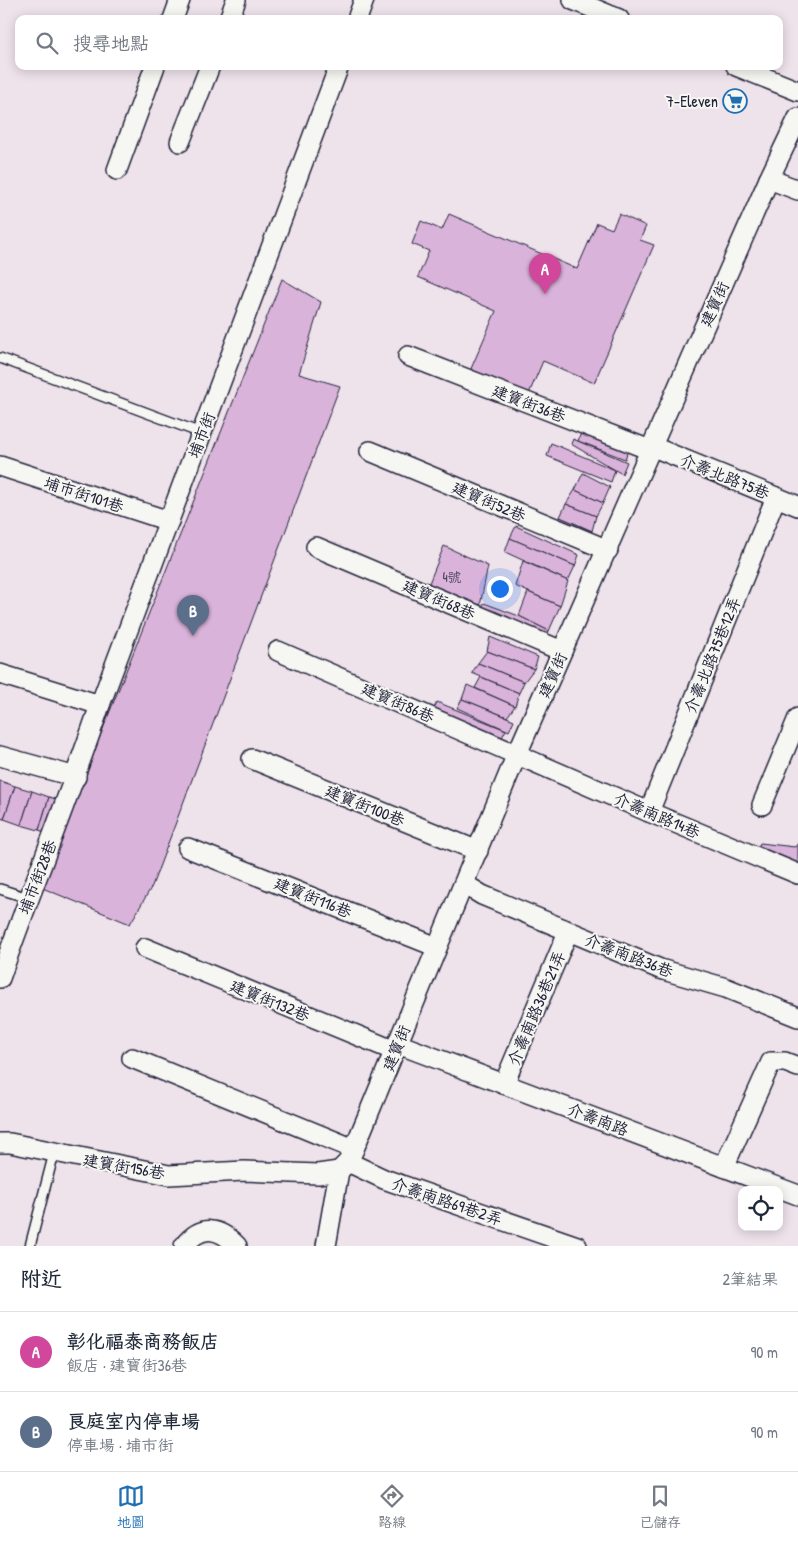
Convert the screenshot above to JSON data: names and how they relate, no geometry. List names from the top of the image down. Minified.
{"streets":{"street":["建寶街","建寶街36巷","埔市街","介壽北路75巷","埔市街101巷","建寶街52巷","建寶街68巷","介壽北路75巷12弄","建寶街86巷","建寶街100巷","介壽南路14巷","埔市街28巷","建寶街116巷","介壽南路36巷","建寶街132巷","介壽南路36巷21弄","介壽南路","建寶街156巷","介壽南路69巷2弄"]},"crossings":[["建寶街","建寶街36巷"],["建寶街","介壽北路75巷"],["建寶街","建寶街52巷"],["建寶街","建寶街68巷"],["建寶街","建寶街86巷"],["建寶街","建寶街100巷"],["建寶街","介壽南路14巷"],["建寶街","建寶街116巷"],["建寶街","介壽南路36巷"],["建寶街","建寶街132巷"],["建寶街","介壽南路"],["建寶街","建寶街156巷"],["建寶街","介壽南路69巷2弄"],["建寶街36巷","介壽北路75巷"],["埔市街","埔市街101巷"],["埔市街","埔市街28巷"],["介壽北路75巷","介壽北路75巷12弄"],["介壽北路75巷12弄","介壽南路14巷"],["建寶街86巷","介壽南路14巷"],["介壽南路36巷","介壽南路36巷21弄"],["建寶街132巷","介壽南路"],["介壽南路36巷21弄","介壽南路"],["建寶街156巷","介壽南路69巷2弄"]],"places":{"supermarket":["7-Eleven"]},"house_numbers":["4號"],"page":{"search":"搜尋地點","pins":["A","B"],"heading":["附近","2筆結果"],"list":[{"mark":"A","name":"彰化福泰商務飯店","note":"飯店 · 建寶街36巷","value":"90 m"},{"mark":"B","name":"良庭室內停車場","note":"停車場 · 埔市街","value":"90 m"}],"nav":["地圖","路線","已儲存"]}}
